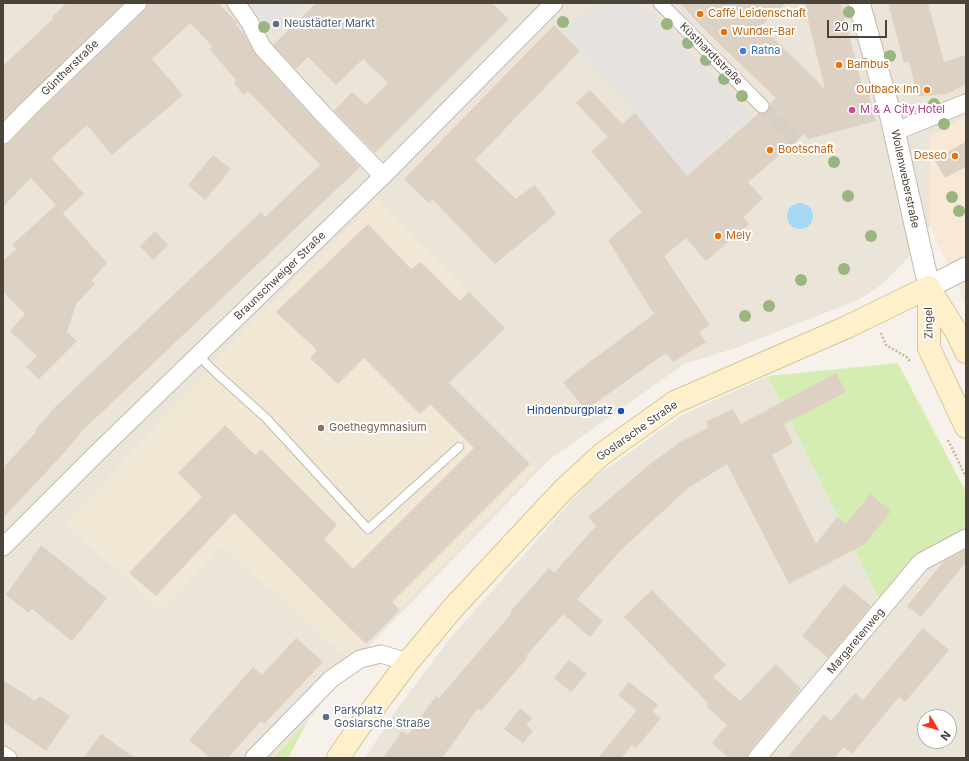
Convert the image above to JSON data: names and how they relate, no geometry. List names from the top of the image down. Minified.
{"streets":{"main road":["Zingel","Goslarsche Straße"],"street":["Küsthardtstraße","Güntherstraße","Wollenweberstraße","Braunschweiger Straße","Margaretenweg"]},"crossings":[["Wollenweberstraße","Zingel"],["Wollenweberstraße","Goslarsche Straße"],["Zingel","Goslarsche Straße"]],"places":["Caffé Leidenschaft","Neustädter Markt","Wunder-Bar","Ratna","Bambus","Outback Inn","M & A City Hotel","Bootschaft","Deseo","Mely","Hindenburgplatz","Goethegymnasium","Parkplatz Goslarsche Straße"],"scale_bar":"20 m","north":"bottom right"}
